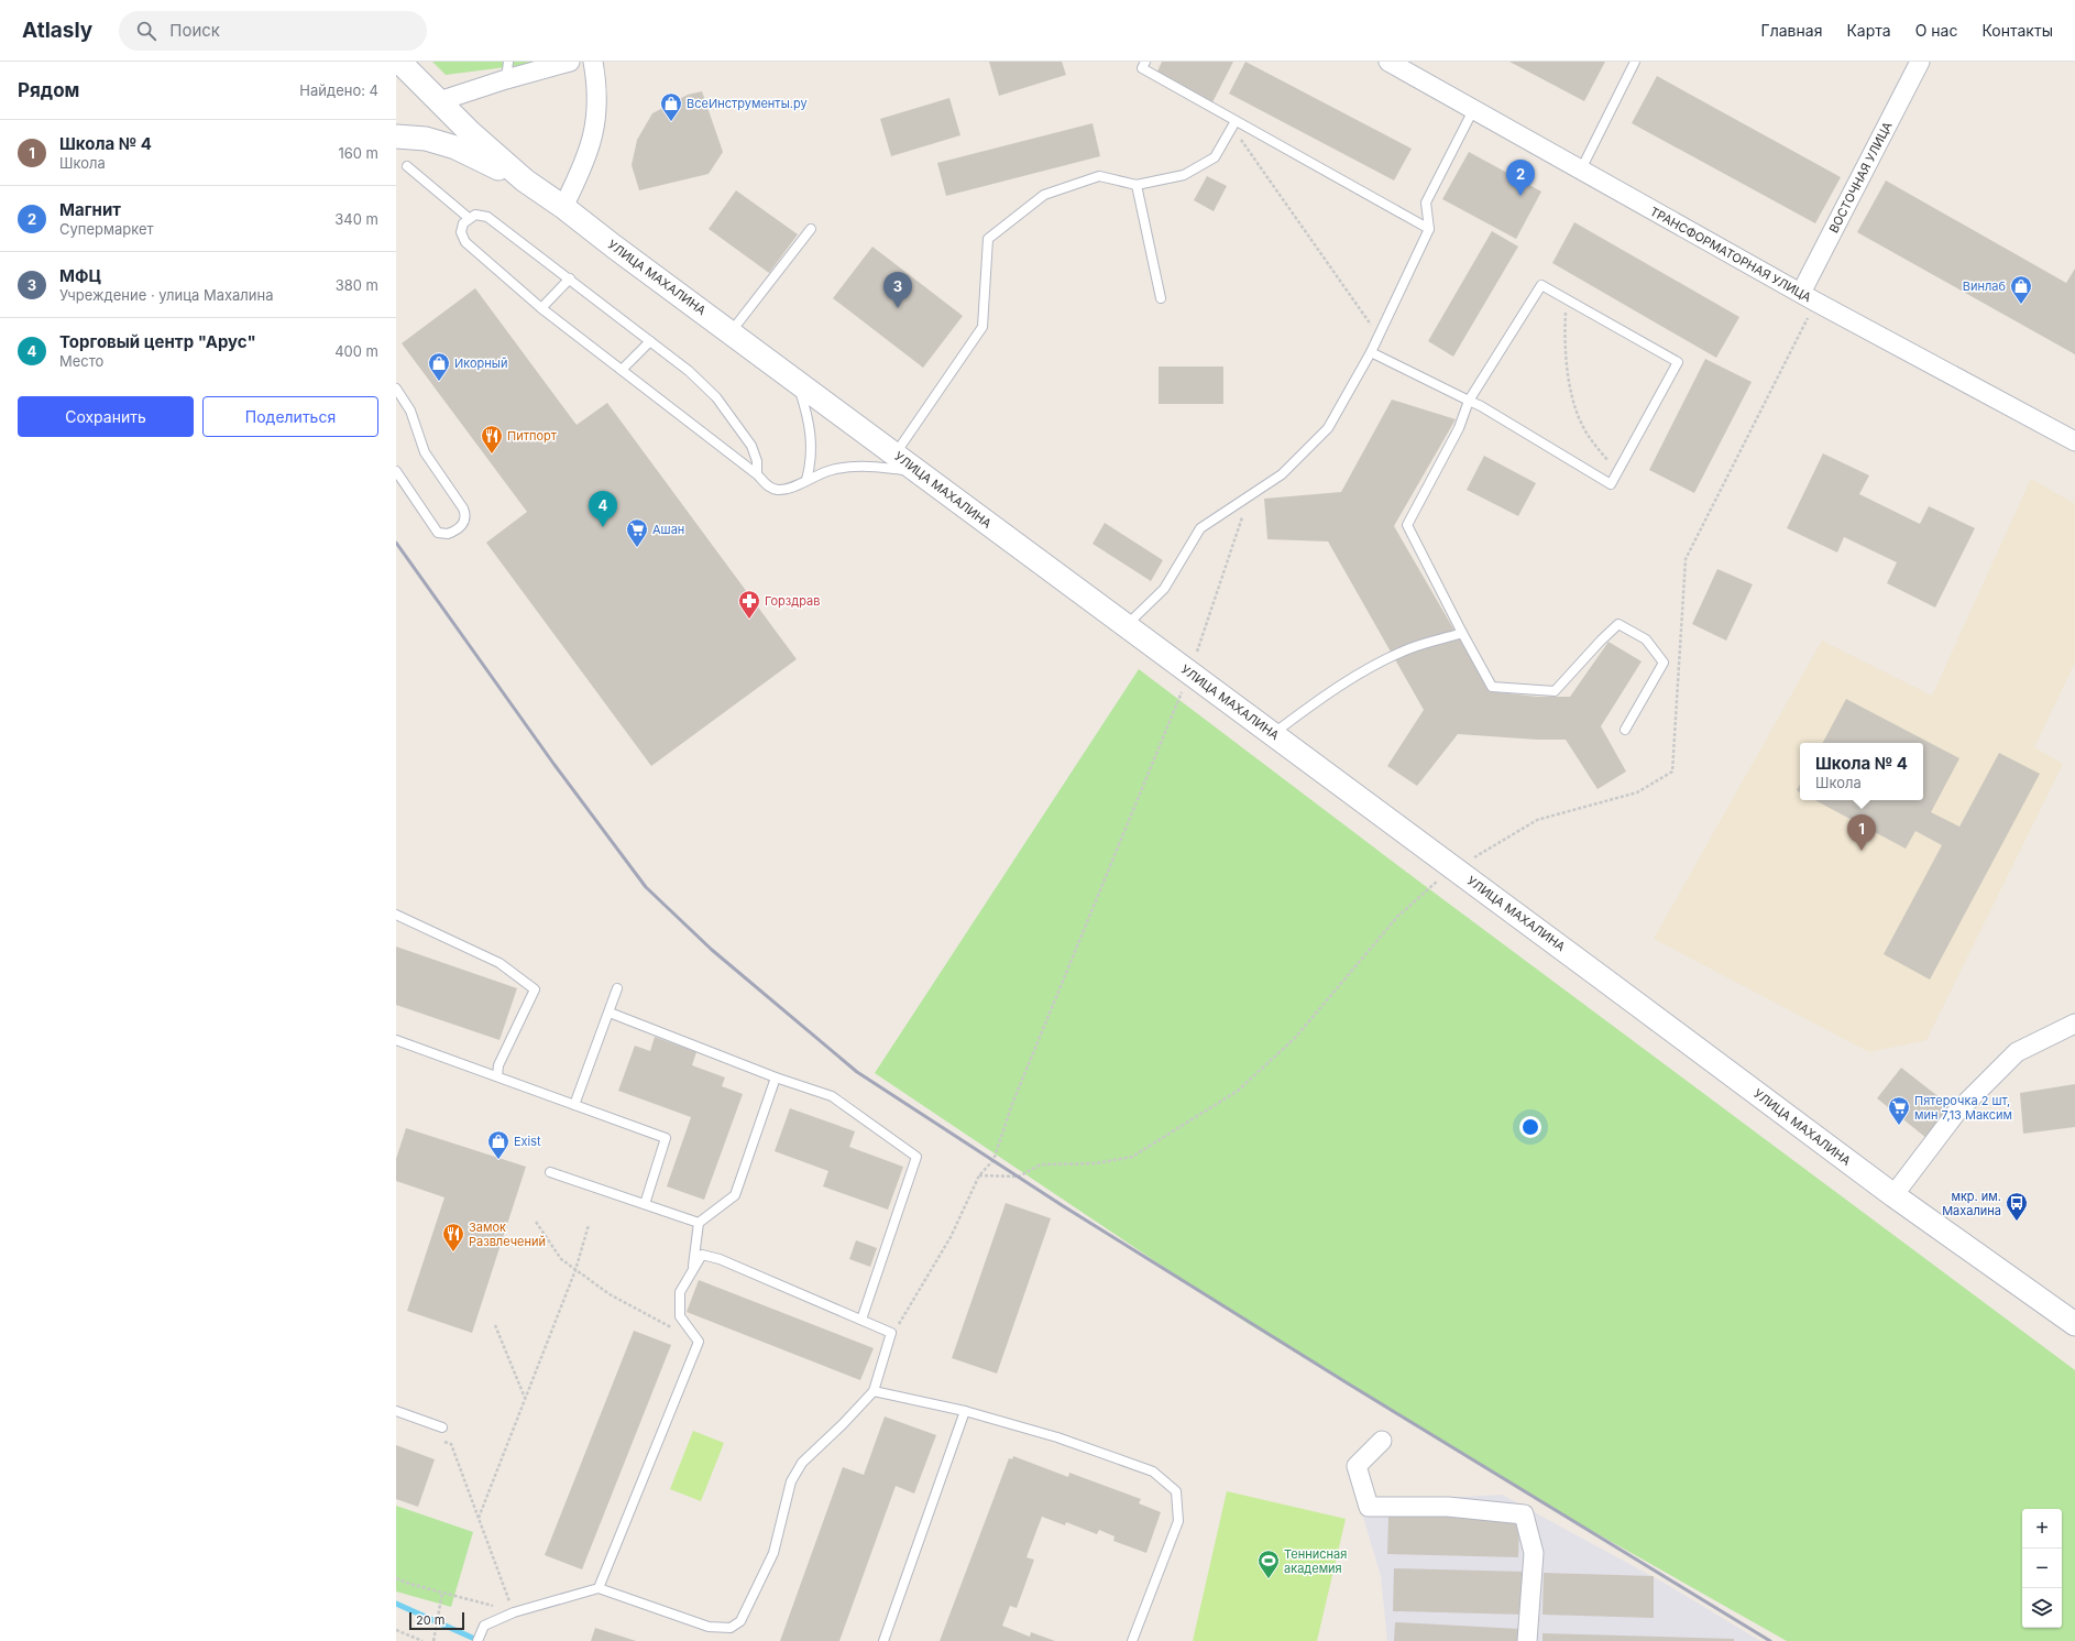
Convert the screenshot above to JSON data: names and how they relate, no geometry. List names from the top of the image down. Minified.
{"streets":{"street":["ВОСТОЧНАЯ УЛИЦА","ТРАНСФОРМАТОРНАЯ УЛИЦА","УЛИЦА МАХАЛИНА"]},"crossings":[["ВОСТОЧНАЯ УЛИЦА","ТРАНСФОРМАТОРНАЯ УЛИЦА"]],"places":{"shop":["ВсеИнструменты.ру","Винлаб","Икорный","Exist"],"restaurant":["Питпорт","Замок Развлечений"],"supermarket":["Ашан","Пятерочка 2 шт, мин 7,13 Максим"],"pharmacy":["Горздрав"],"bus stop":["мкр. им. Махалина"],"sports":["Теннисная академия"]},"scale_bar":"20 m","page":{"header":"Atlasly","search":"Поиск","nav":["Главная","Карта","О нас","Контакты"],"heading":["Рядом","Найдено: 4"],"list":[{"mark":"1","name":"Школа № 4","note":"Школа","value":"160 m"},{"mark":"2","name":"Магнит","note":"Супермаркет","value":"340 m"},{"mark":"3","name":"МФЦ","note":"Учреждение · улица Махалина","value":"380 m"},{"mark":"4","name":"Торговый центр \"Арус\"","note":"Место","value":"400 m"}],"pins":["2","3","4","1"],"buttons":["Сохранить","Поделиться"],"popup":["Школа № 4","Школа"],"map_buttons":["+","−"],"scale":"20 m"}}
